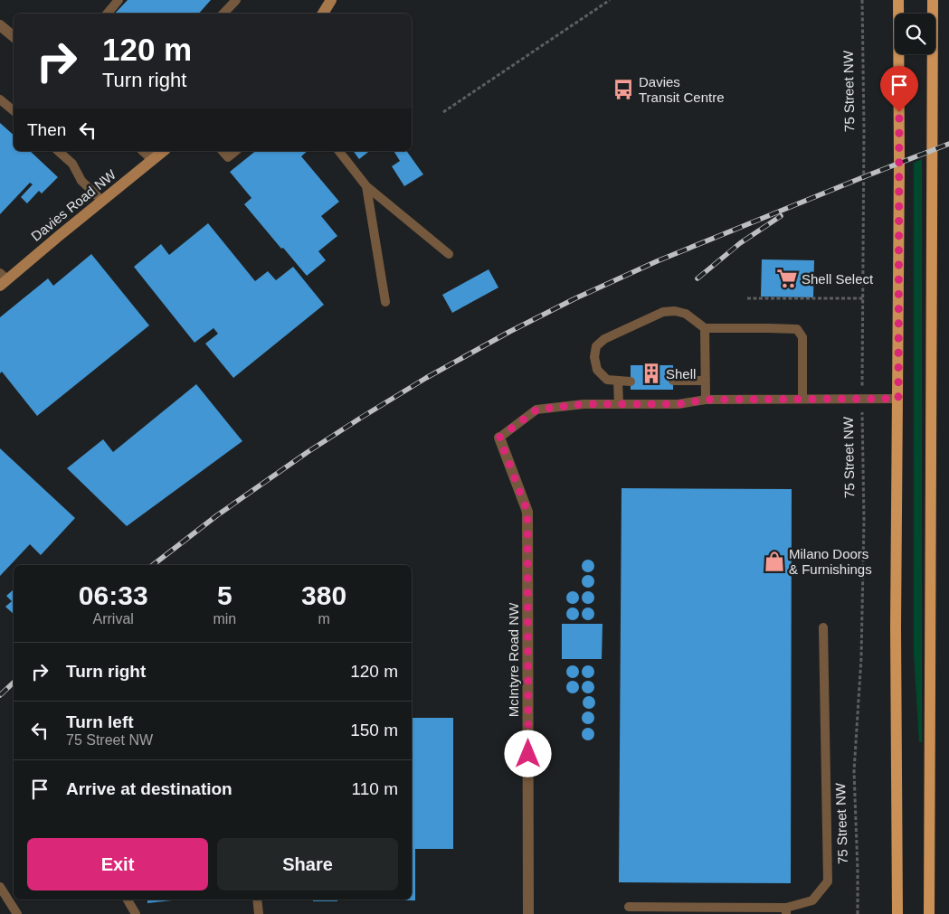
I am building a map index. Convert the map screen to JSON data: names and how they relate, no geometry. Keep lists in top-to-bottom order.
{
  "streets": {
    "street": ["Davies Road NW", "McIntyre Road NW"],
    "path": ["75 Street NW"]
  },
  "places": {
    "bus stop": ["Davies Transit Centre"],
    "supermarket": ["Shell Select"],
    "building": ["Shell"],
    "shop": ["Milano Doors & Furnishings"]
  },
  "page": {
    "turn": ["120 m", "Turn right"],
    "then": "Then",
    "eta": [
      "06:33",
      "Arrival",
      "5",
      "min",
      "380",
      "m"
    ],
    "list": [
      {
        "name": "Turn right",
        "value": "120 m"
      },
      {
        "name": "Turn left",
        "note": "75 Street NW",
        "value": "150 m"
      },
      {
        "name": "Arrive at destination",
        "value": "110 m"
      }
    ],
    "buttons": ["Exit", "Share"]
  }
}
